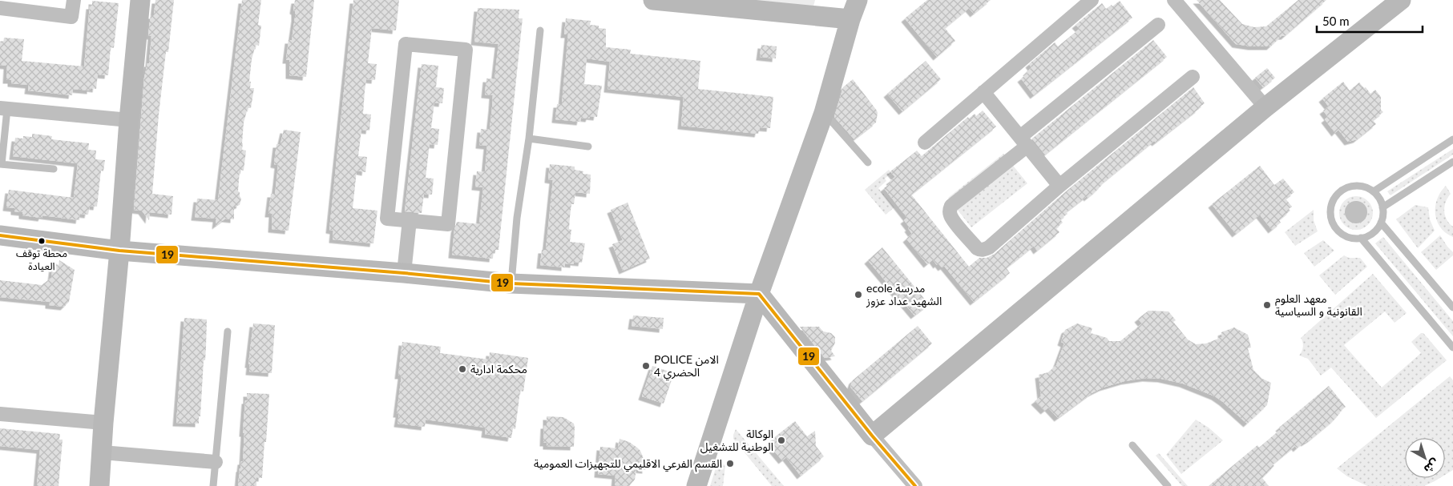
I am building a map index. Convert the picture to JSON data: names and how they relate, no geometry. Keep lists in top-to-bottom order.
{
  "places": [
    "محطة توقف العيادة",
    "ecole مدرسة الشهيد عداد عزوز",
    "معهد العلوم القانونية و السياسية",
    "POLICE الامن الحضري 4",
    "محكمة ادارية",
    "الوكالة الوطنية للتشغيل",
    "القسم الفرعي الاقليمي للتجهيزات العمومية"
  ],
  "lines": ["transit line 19"],
  "scale_bar": "50 m",
  "north": "bottom right"
}
